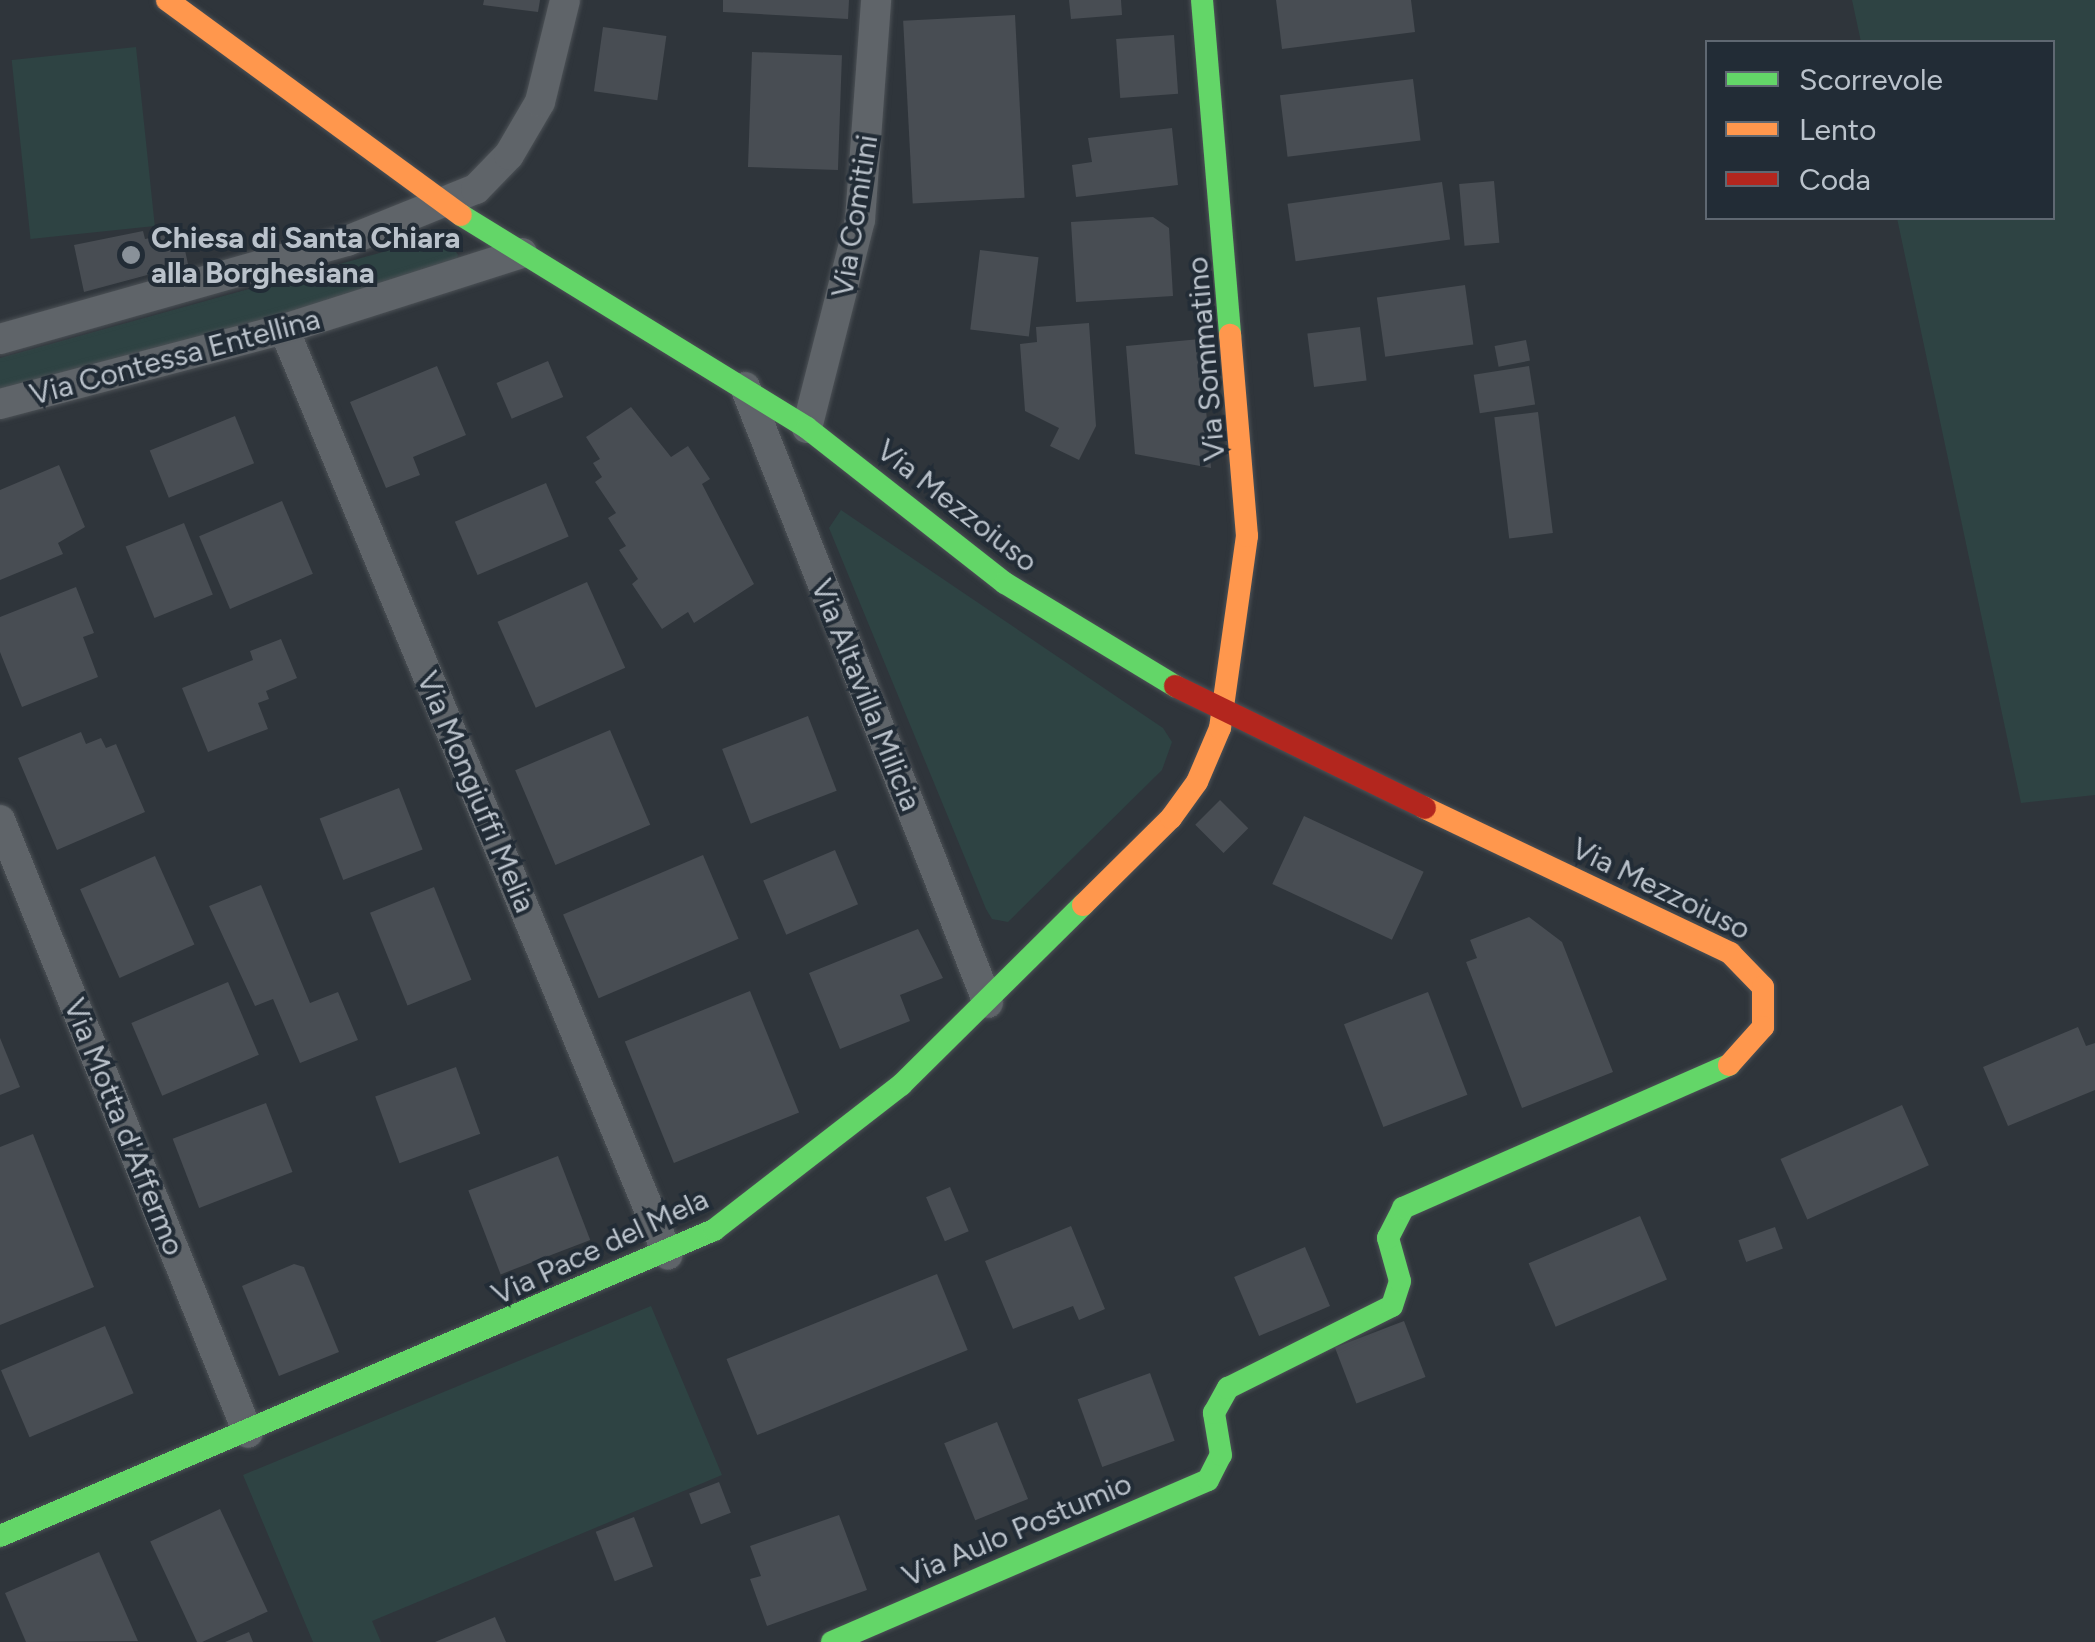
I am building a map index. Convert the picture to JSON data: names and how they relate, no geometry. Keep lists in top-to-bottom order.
{
  "streets": {
    "street": [
      "Via Comitini",
      "Via Contessa Entellina",
      "Via Sommatino",
      "Via Mezzoiuso",
      "Via Altavilla Milicia",
      "Via Mongiuffi Melia",
      "Via Motta d'Affermo",
      "Via Pace del Mela",
      "Via Aulo Postumio"
    ]
  },
  "crossings": [
    ["Via Comitini", "Via Mezzoiuso"],
    ["Via Contessa Entellina", "Via Mezzoiuso"],
    ["Via Contessa Entellina", "Via Mongiuffi Melia"],
    ["Via Sommatino", "Via Mezzoiuso"],
    ["Via Sommatino", "Via Pace del Mela"],
    ["Via Mezzoiuso", "Via Altavilla Milicia"],
    ["Via Mezzoiuso", "Via Pace del Mela"],
    ["Via Mezzoiuso", "Via Aulo Postumio"],
    ["Via Altavilla Milicia", "Via Pace del Mela"],
    ["Via Mongiuffi Melia", "Via Pace del Mela"],
    ["Via Motta d'Affermo", "Via Pace del Mela"]
  ],
  "places": ["Chiesa di Santa Chiara alla Borghesiana"],
  "legend": ["Scorrevole", "Lento", "Coda"]
}
